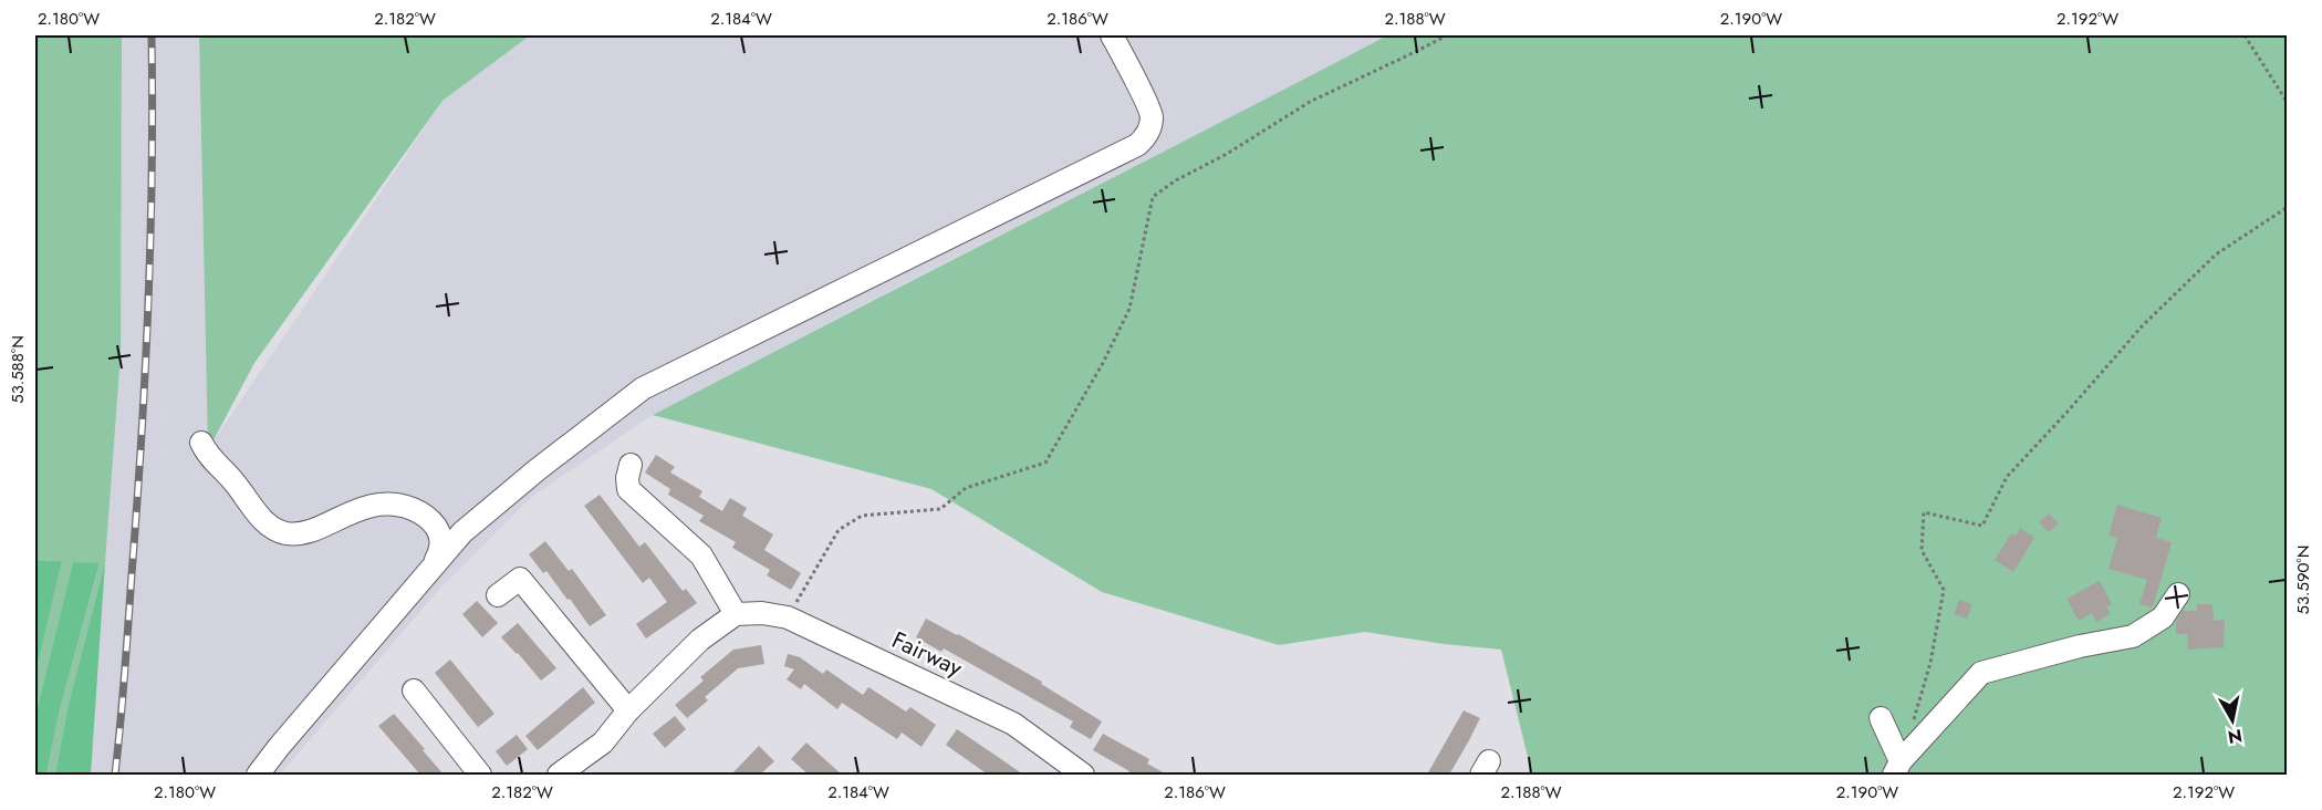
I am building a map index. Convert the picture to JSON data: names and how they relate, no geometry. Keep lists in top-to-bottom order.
{
  "streets": {
    "street": ["Fairway"]
  },
  "north": "bottom",
  "coordinates": [
    "2.180°W",
    "2.182°W",
    "2.184°W",
    "2.186°W",
    "2.188°W",
    "2.190°W",
    "2.192°W",
    "53.588°N",
    "53.590°N"
  ]
}
